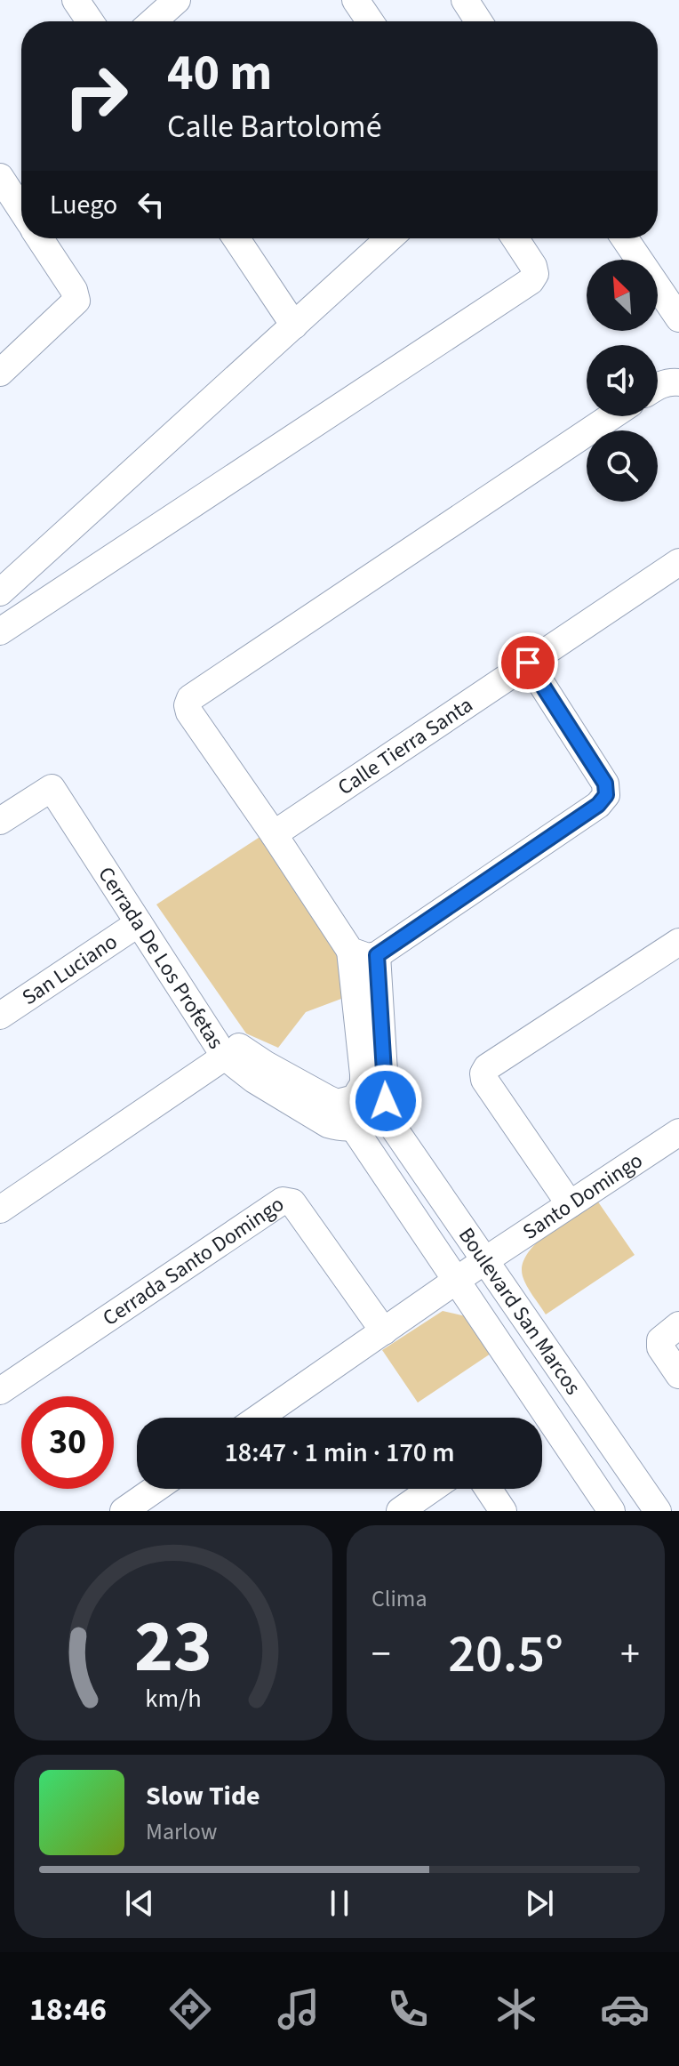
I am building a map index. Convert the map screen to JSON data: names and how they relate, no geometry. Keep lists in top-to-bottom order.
{
  "streets": {
    "street": [
      "Calle Tierra Santa",
      "Cerrada De Los Profetas",
      "San Luciano",
      "Santo Domingo",
      "Cerrada Santo Domingo",
      "Boulevard San Marcos"
    ]
  },
  "crossings": [
    ["Cerrada De Los Profetas", "San Luciano"],
    ["Cerrada De Los Profetas", "Boulevard San Marcos"],
    ["Santo Domingo", "Boulevard San Marcos"]
  ],
  "north": "top left",
  "page": {
    "turn": ["40 m", "Calle Bartolomé"],
    "then": "Luego",
    "limit": "30",
    "trip": "18:47 · 1 min · 170 m",
    "tile": "Clima",
    "heat": ["−", "20.5°", "+"],
    "song": ["Slow Tide", "Marlow"],
    "tabs": "18:46",
    "gauge": ["23", "km/h"]
  }
}
